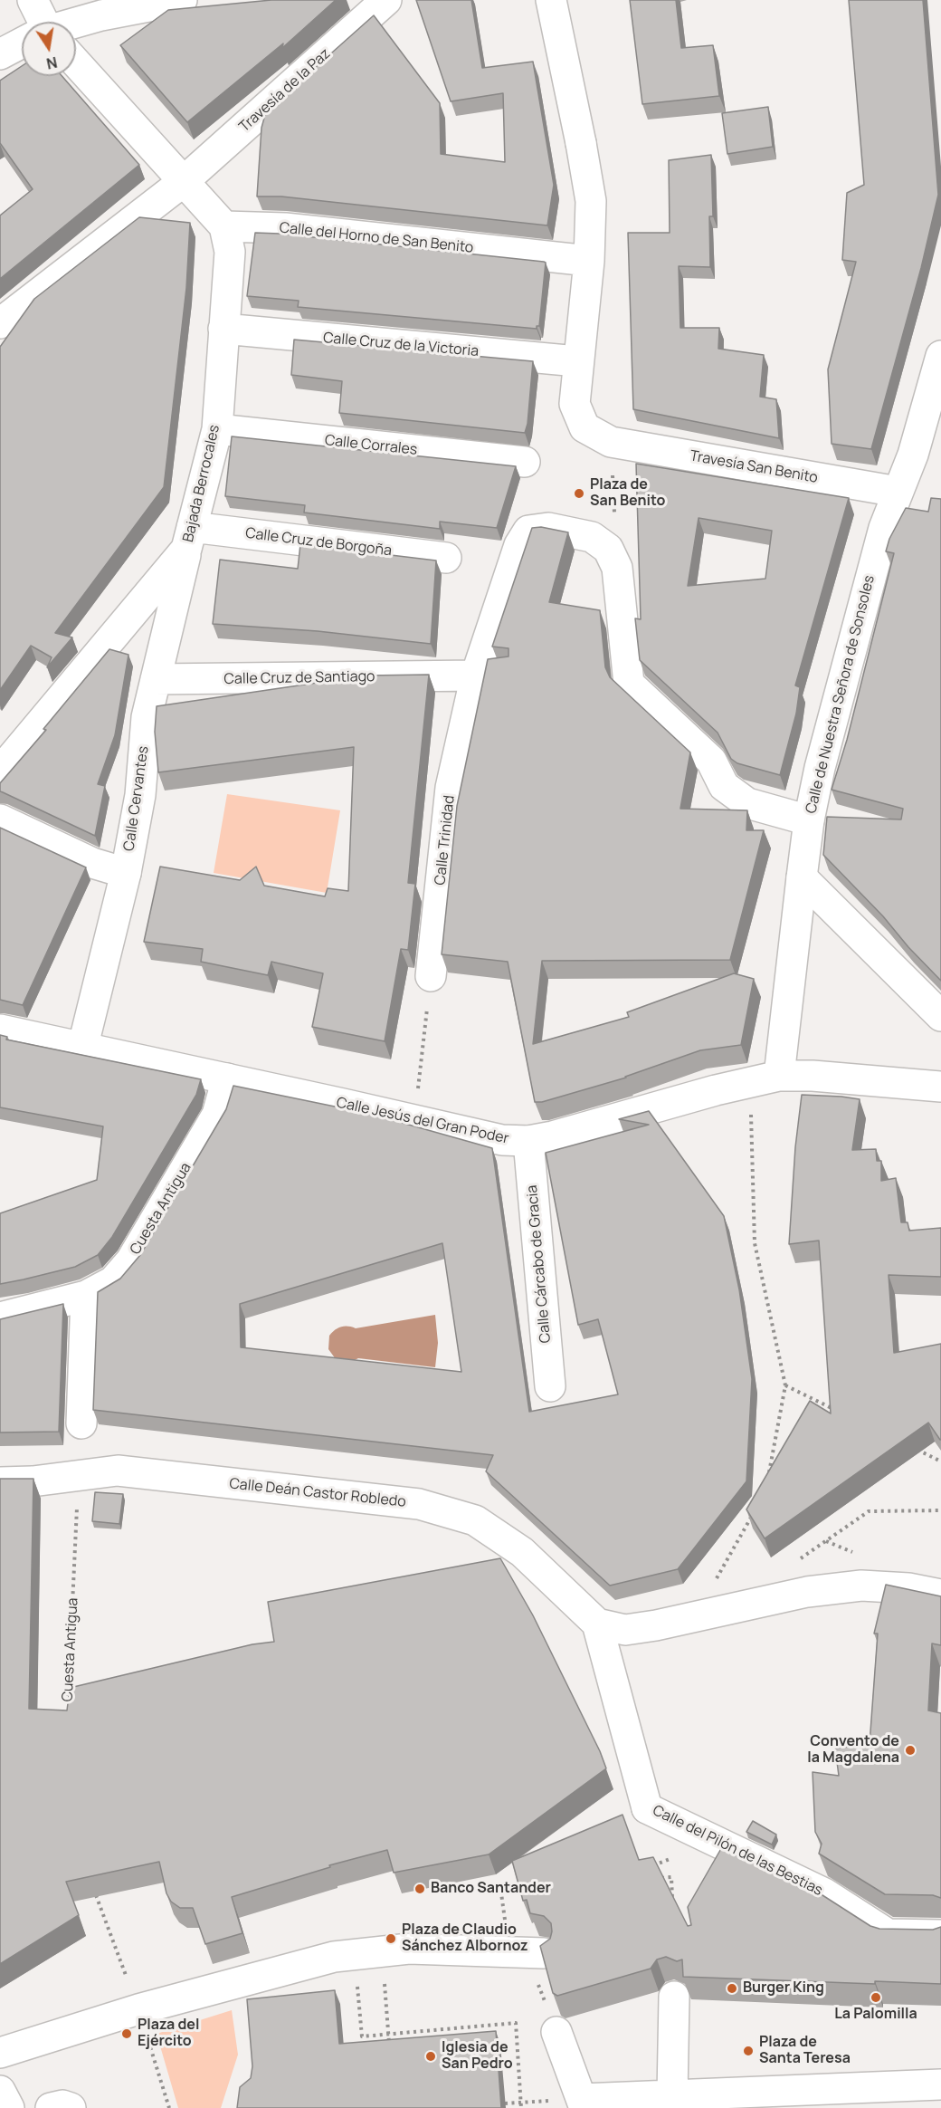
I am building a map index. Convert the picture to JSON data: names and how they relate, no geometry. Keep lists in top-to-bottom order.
{
  "streets": {
    "street": [
      "Travesía de la Paz",
      "Calle del Horno de San Benito",
      "Calle Cruz de la Victoria",
      "Calle Corrales",
      "Travesía San Benito",
      "Bajada Berrocales",
      "Calle Cruz de Borgoña",
      "Calle Cruz de Santiago",
      "Calle de Nuestra Señora de Sonsoles",
      "Calle Cervantes",
      "Calle Trinidad",
      "Calle Jesús del Gran Poder",
      "Cuesta Antigua",
      "Calle Cárcabo de Gracia",
      "Calle Deán Castor Robledo",
      "Calle del Pilón de las Bestias"
    ]
  },
  "crossings": [
    ["Calle del Horno de San Benito", "Bajada Berrocales"],
    ["Calle Cruz de la Victoria", "Bajada Berrocales"],
    ["Calle Corrales", "Bajada Berrocales"],
    ["Travesía San Benito", "Calle de Nuestra Señora de Sonsoles"],
    ["Bajada Berrocales", "Calle Cruz de Borgoña"],
    ["Bajada Berrocales", "Calle Cervantes"],
    ["Calle Cruz de Borgoña", "Calle Cervantes"],
    ["Calle Cruz de Santiago", "Calle Cervantes"],
    ["Calle Cruz de Santiago", "Calle Trinidad"],
    ["Calle de Nuestra Señora de Sonsoles", "Calle Trinidad"],
    ["Calle de Nuestra Señora de Sonsoles", "Calle Jesús del Gran Poder"],
    ["Calle Cervantes", "Calle Jesús del Gran Poder"],
    ["Calle Jesús del Gran Poder", "Cuesta Antigua"],
    ["Calle Jesús del Gran Poder", "Calle Cárcabo de Gracia"],
    ["Cuesta Antigua", "Calle Deán Castor Robledo"],
    ["Calle Deán Castor Robledo", "Calle del Pilón de las Bestias"]
  ],
  "places": [
    "Plaza de San Benito",
    "Convento de la Magdalena",
    "Banco Santander",
    "Plaza de Claudio Sánchez Albornoz",
    "Burger King",
    "La Palomilla",
    "Plaza del Ejército",
    "Plaza de Santa Teresa",
    "Iglesia de San Pedro"
  ],
  "north": "bottom"
}
